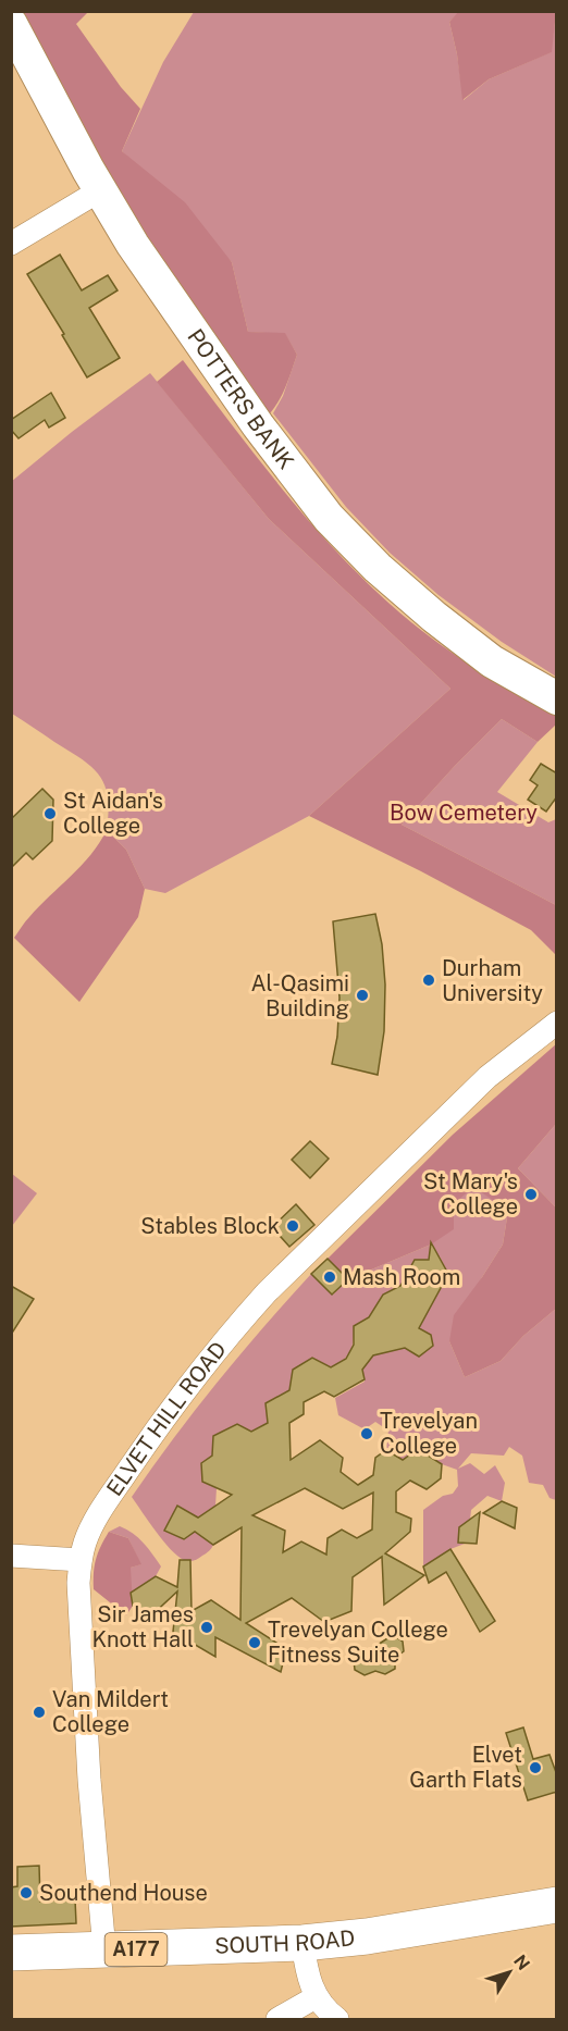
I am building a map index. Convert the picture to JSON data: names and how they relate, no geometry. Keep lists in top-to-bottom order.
{
  "streets": {
    "main road": ["SOUTH ROAD", "A177"],
    "street": ["POTTERS BANK", "ELVET HILL ROAD"]
  },
  "crossings": [
    ["ELVET HILL ROAD", "SOUTH ROAD"]
  ],
  "parks": ["Bow Cemetery"],
  "places": [
    "St Aidan's College",
    "Durham University",
    "Al-Qasimi Building",
    "St Mary's College",
    "Stables Block",
    "Mash Room",
    "Trevelyan College",
    "Sir James Knott Hall",
    "Trevelyan College Fitness Suite",
    "Van Mildert College",
    "Elvet Garth Flats",
    "Southend House"
  ],
  "north": "top right"
}
